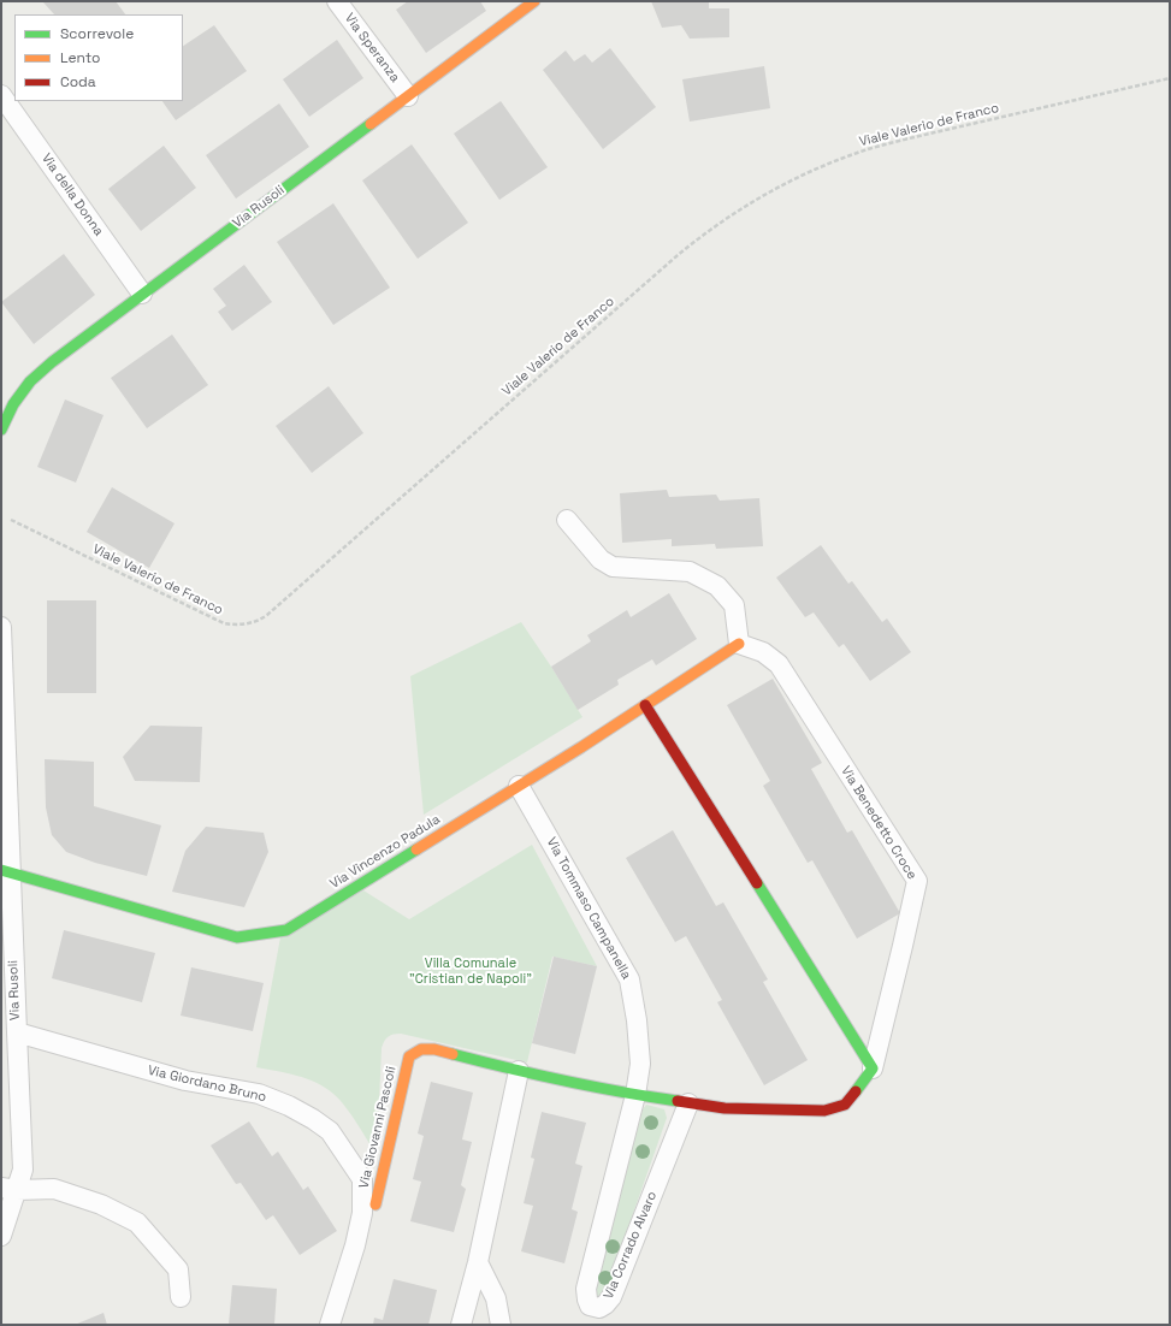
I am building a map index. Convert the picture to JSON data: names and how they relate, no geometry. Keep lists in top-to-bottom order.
{
  "streets": {
    "street": [
      "Via Speranza",
      "Via della Donna",
      "Via Rusoli",
      "Via Benedetto Croce",
      "Via Vincenzo Padula",
      "Via Tommaso Campanella",
      "Via Giordano Bruno",
      "Via Giovanni Pascoli",
      "Via Corrado Alvaro"
    ],
    "path": ["Viale Valerio de Franco"]
  },
  "crossings": [
    ["Via Speranza", "Via Rusoli"],
    ["Via della Donna", "Via Rusoli"],
    ["Via Rusoli", "Via Vincenzo Padula"],
    ["Via Rusoli", "Via Giordano Bruno"],
    ["Via Benedetto Croce", "Via Vincenzo Padula"],
    ["Via Benedetto Croce", "Via Tommaso Campanella"],
    ["Via Benedetto Croce", "Via Giovanni Pascoli"],
    ["Via Benedetto Croce", "Via Corrado Alvaro"],
    ["Via Vincenzo Padula", "Via Tommaso Campanella"],
    ["Via Tommaso Campanella", "Via Corrado Alvaro"]
  ],
  "parks": ["Villa Comunale \"Cristian de Napoli\""],
  "legend": ["Scorrevole", "Lento", "Coda"]
}
